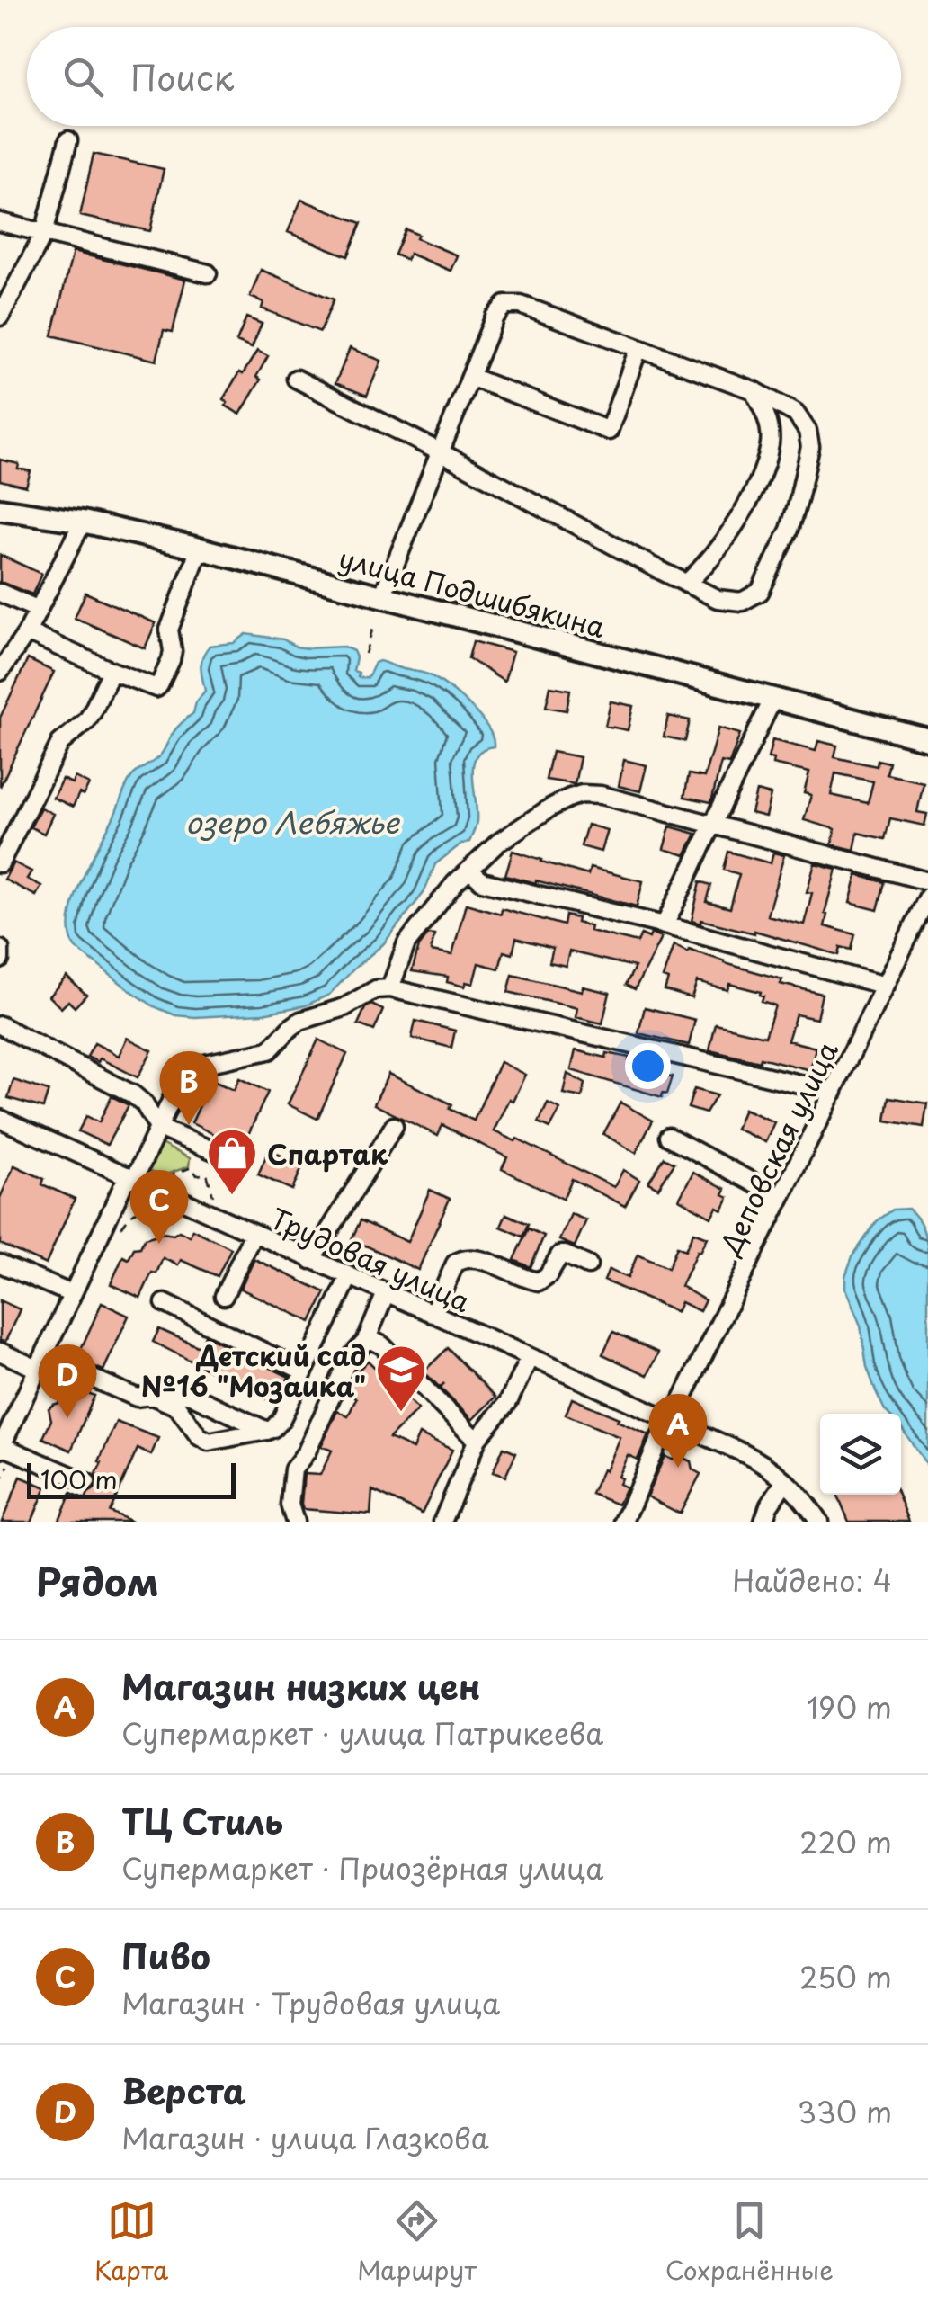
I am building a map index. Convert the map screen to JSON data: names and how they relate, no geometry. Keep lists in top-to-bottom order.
{
  "streets": {
    "main road": ["улица Подшибякина"],
    "street": ["Деповская улица", "Трудовая улица"]
  },
  "crossings": [
    ["Деповская улица", "Трудовая улица"]
  ],
  "water": ["озеро Лебяжье"],
  "places": {
    "shop": ["Спартак"],
    "school or university": ["Детский сад №16 \"Мозаика\""]
  },
  "scale_bar": "100 m",
  "page": {
    "search": "Поиск",
    "pins": [
      "B",
      "C",
      "D",
      "A"
    ],
    "scale": "100 m",
    "heading": ["Рядом", "Найдено: 4"],
    "list": [
      {
        "mark": "A",
        "name": "Магазин низких цен",
        "note": "Супермаркет · улица Патрикеева",
        "value": "190 m"
      },
      {
        "mark": "B",
        "name": "ТЦ Стиль",
        "note": "Супермаркет · Приозёрная улица",
        "value": "220 m"
      },
      {
        "mark": "C",
        "name": "Пиво",
        "note": "Магазин · Трудовая улица",
        "value": "250 m"
      },
      {
        "mark": "D",
        "name": "Верста",
        "note": "Магазин · улица Глазкова",
        "value": "330 m"
      }
    ],
    "nav": ["Карта", "Маршрут", "Сохранённые"]
  }
}
